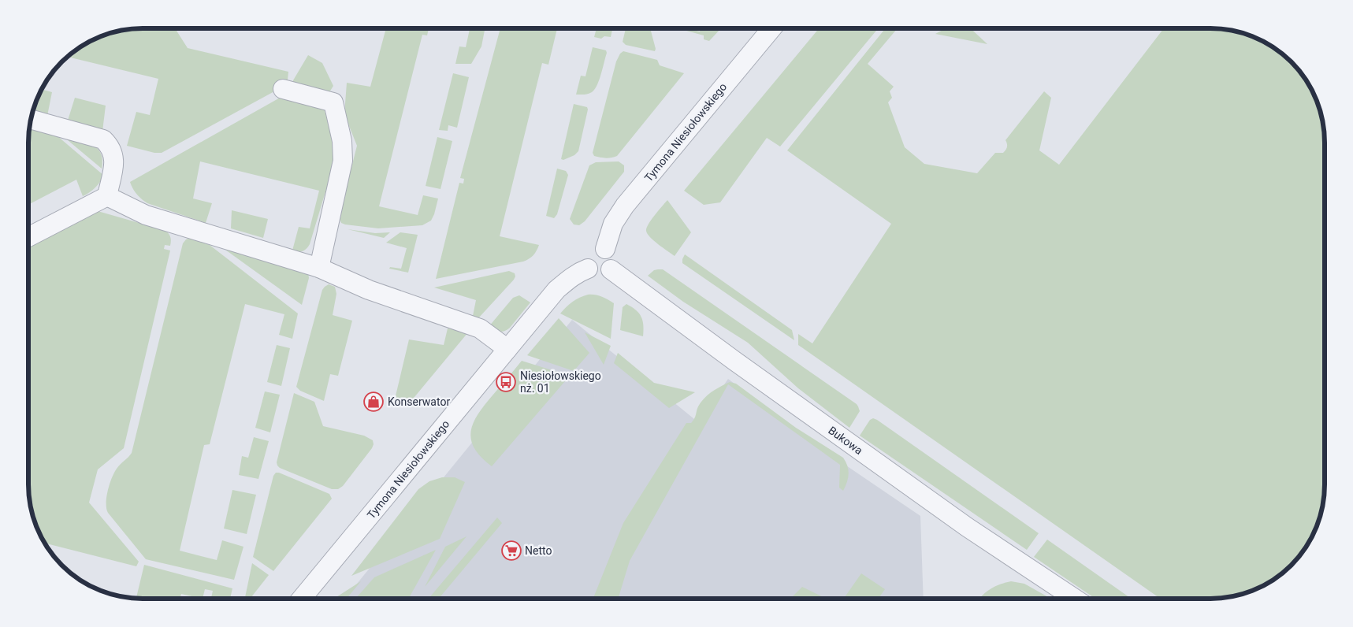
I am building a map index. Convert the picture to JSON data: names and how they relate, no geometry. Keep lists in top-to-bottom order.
{
  "streets": {
    "street": ["Tymona Niesiołowskiego", "Bukowa"]
  },
  "crossings": [
    ["Tymona Niesiołowskiego", "Bukowa"]
  ],
  "places": {
    "bus stop": ["Niesiołowskiego nż. 01"],
    "shop": ["Konserwator"],
    "supermarket": ["Netto"]
  }
}
